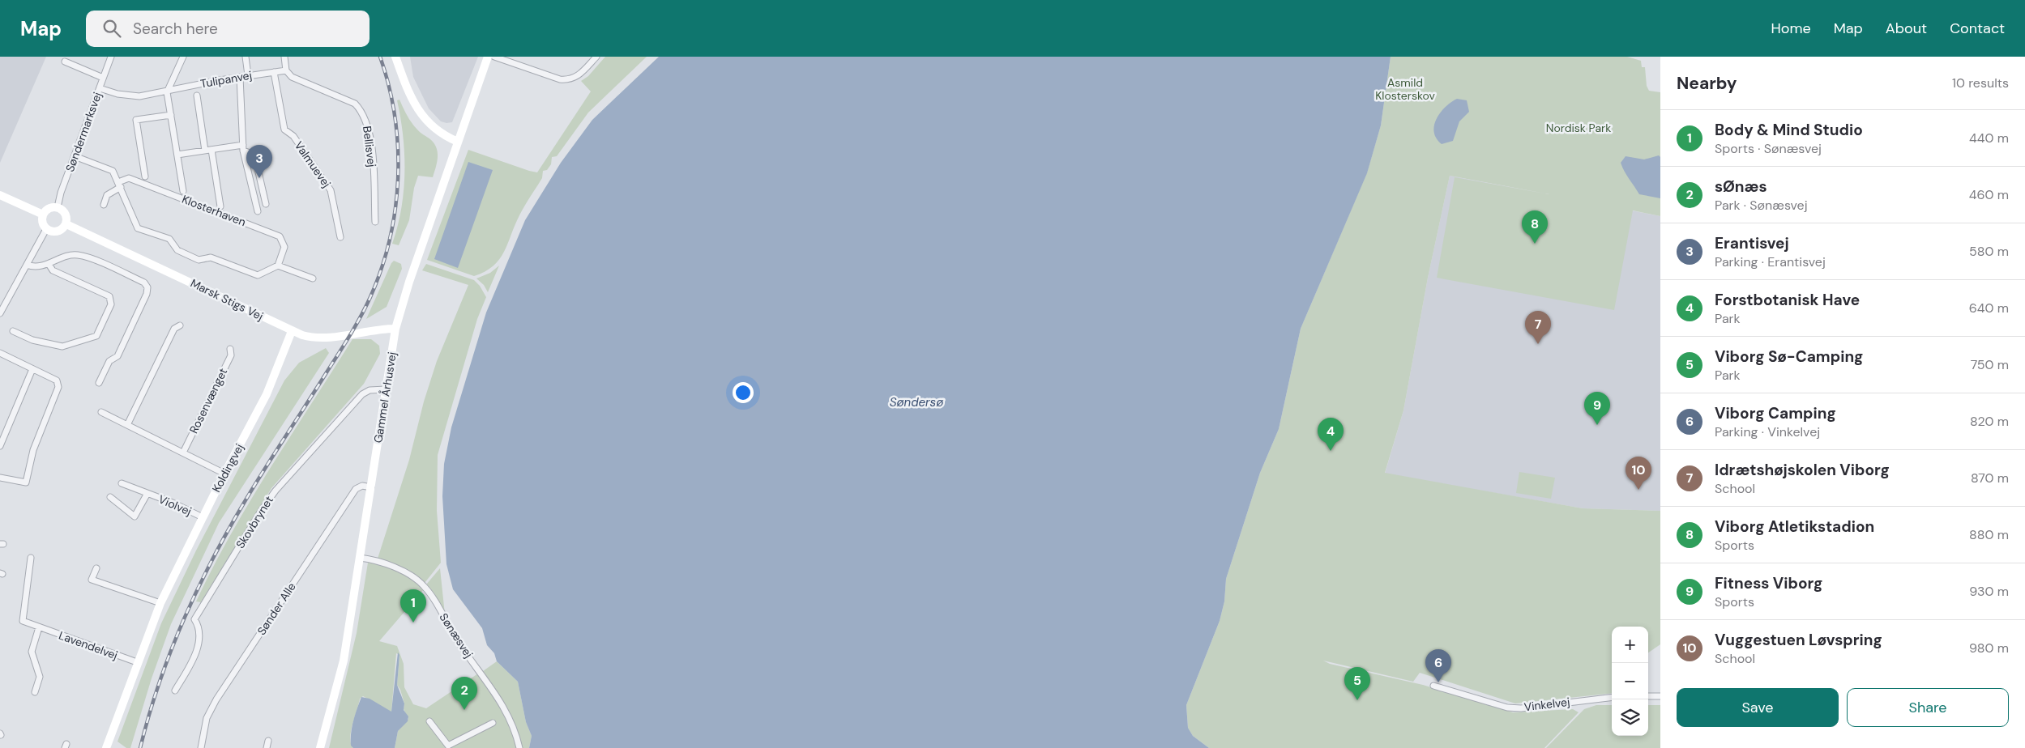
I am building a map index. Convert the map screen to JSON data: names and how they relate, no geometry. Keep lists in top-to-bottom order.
{
  "streets": {
    "street": [
      "Tulipanvej",
      "Søndermarksvej",
      "Bellisvej",
      "Valmuevej",
      "Klosterhaven",
      "Marsk Stigs Vej",
      "Gammel Århusvej",
      "Rosenvænget",
      "Koldingvej",
      "Violvej",
      "Skovbrynet",
      "Sønder Alle",
      "Sønæsvej",
      "Lavendelvej",
      "Vinkelvej"
    ]
  },
  "crossings": [
    ["Tulipanvej", "Søndermarksvej"],
    ["Tulipanvej", "Bellisvej"],
    ["Tulipanvej", "Valmuevej"],
    ["Søndermarksvej", "Marsk Stigs Vej"],
    ["Marsk Stigs Vej", "Gammel Århusvej"],
    ["Marsk Stigs Vej", "Koldingvej"],
    ["Gammel Århusvej", "Skovbrynet"],
    ["Gammel Århusvej", "Sønder Alle"],
    ["Gammel Århusvej", "Sønæsvej"],
    ["Koldingvej", "Violvej"],
    ["Koldingvej", "Lavendelvej"]
  ],
  "water": ["Søndersø"],
  "parks": ["Asmild Klosterskov", "Nordisk Park"],
  "page": {
    "header": "Map",
    "search": "Search here",
    "nav": [
      "Home",
      "Map",
      "About",
      "Contact"
    ],
    "heading": ["Nearby", "10 results"],
    "list": [
      {
        "mark": "1",
        "name": "Body & Mind Studio",
        "note": "Sports · Sønæsvej",
        "value": "440 m"
      },
      {
        "mark": "2",
        "name": "sØnæs",
        "note": "Park · Sønæsvej",
        "value": "460 m"
      },
      {
        "mark": "3",
        "name": "Erantisvej",
        "note": "Parking · Erantisvej",
        "value": "580 m"
      },
      {
        "mark": "4",
        "name": "Forstbotanisk Have",
        "note": "Park",
        "value": "640 m"
      },
      {
        "mark": "5",
        "name": "Viborg Sø-Camping",
        "note": "Park",
        "value": "750 m"
      },
      {
        "mark": "6",
        "name": "Viborg Camping",
        "note": "Parking · Vinkelvej",
        "value": "820 m"
      },
      {
        "mark": "7",
        "name": "Idrætshøjskolen Viborg",
        "note": "School",
        "value": "870 m"
      },
      {
        "mark": "8",
        "name": "Viborg Atletikstadion",
        "note": "Sports",
        "value": "880 m"
      },
      {
        "mark": "9",
        "name": "Fitness Viborg",
        "note": "Sports",
        "value": "930 m"
      },
      {
        "mark": "10",
        "name": "Vuggestuen Løvspring",
        "note": "School",
        "value": "980 m"
      }
    ],
    "pins": [
      "3",
      "8",
      "7",
      "9",
      "4",
      "10",
      "1",
      "6",
      "5",
      "2"
    ],
    "map_buttons": ["+", "−"],
    "buttons": ["Save", "Share"]
  }
}
